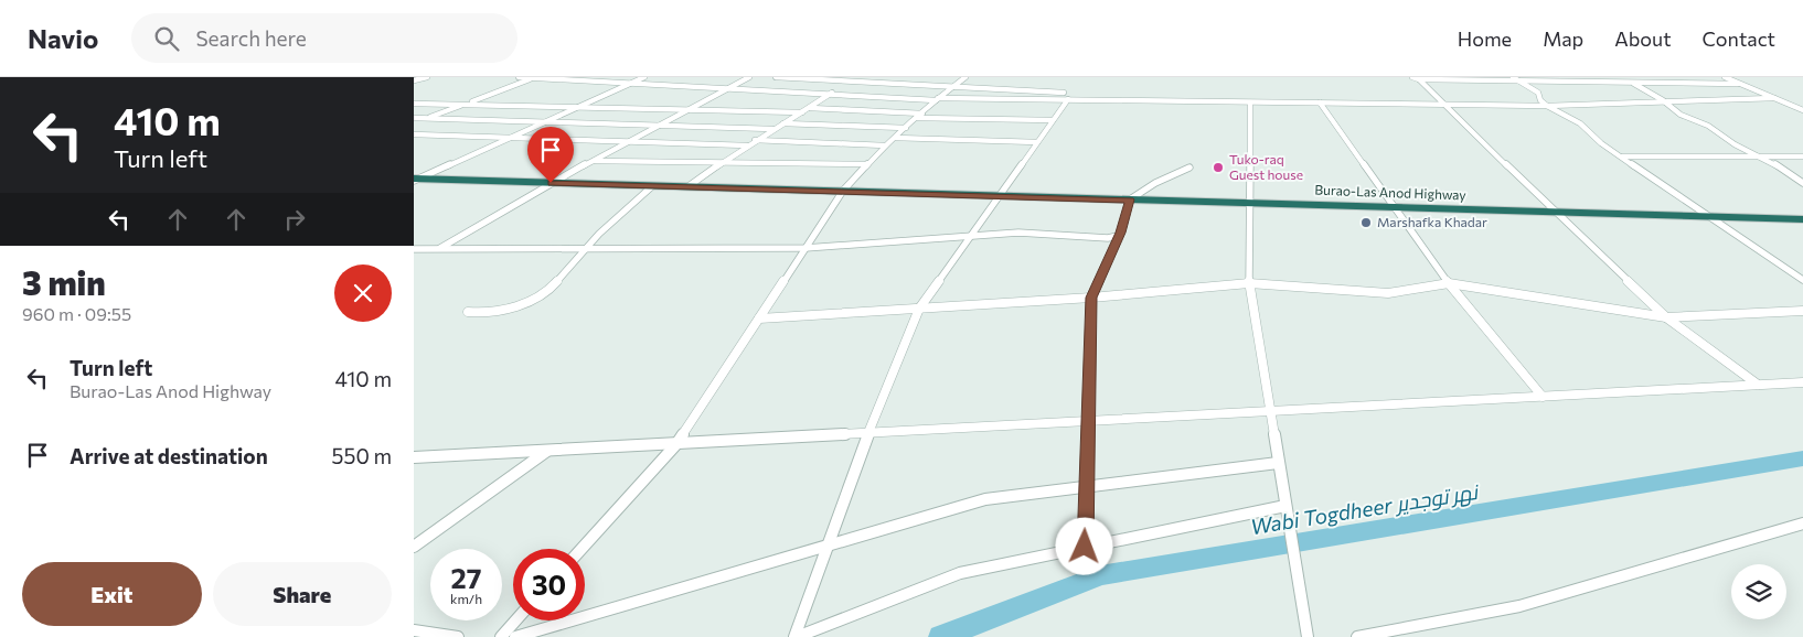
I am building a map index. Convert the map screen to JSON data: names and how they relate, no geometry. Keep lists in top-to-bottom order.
{
  "streets": {
    "highway": ["Burao-Las Anod Highway"]
  },
  "water": ["Wabi Togdheer نهر توجدير"],
  "places": ["Tuko-raq Guest house", "Marshafka Khadar"],
  "page": {
    "header": "Navio",
    "search": "Search here",
    "nav": [
      "Home",
      "Map",
      "About",
      "Contact"
    ],
    "turn": ["410 m", "Turn left"],
    "heading": ["3 min", "960 m · 09:55"],
    "list": [
      {
        "name": "Turn left",
        "note": "Burao-Las Anod Highway",
        "value": "410 m"
      },
      {
        "name": "Arrive at destination",
        "value": "550 m"
      }
    ],
    "speed": "27 km/h",
    "limit": "30",
    "buttons": ["Exit", "Share"]
  }
}
